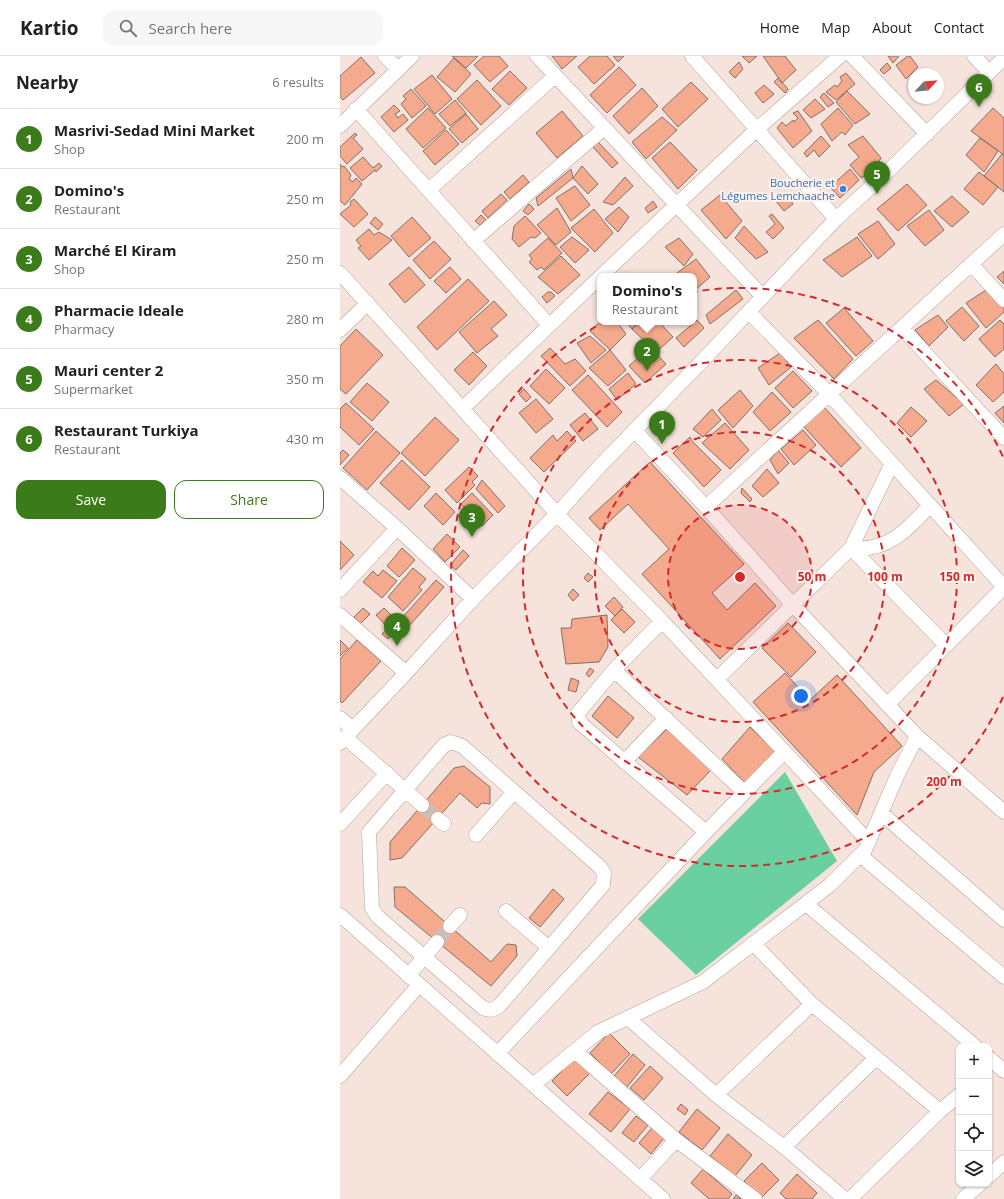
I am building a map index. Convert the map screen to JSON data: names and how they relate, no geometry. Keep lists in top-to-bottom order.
{
  "places": ["Boucherie et Légumes Lemchaache"],
  "north": "top right",
  "page": {
    "header": "Kartio",
    "search": "Search here",
    "nav": [
      "Home",
      "Map",
      "About",
      "Contact"
    ],
    "heading": ["Nearby", "6 results"],
    "pins": [
      "6",
      "5",
      "2",
      "1",
      "3",
      "4"
    ],
    "list": [
      {
        "mark": "1",
        "name": "Masrivi-Sedad Mini Market",
        "note": "Shop",
        "value": "200 m"
      },
      {
        "mark": "2",
        "name": "Domino's",
        "note": "Restaurant",
        "value": "250 m"
      },
      {
        "mark": "3",
        "name": "Marché El Kiram",
        "note": "Shop",
        "value": "250 m"
      },
      {
        "mark": "4",
        "name": "Pharmacie Ideale",
        "note": "Pharmacy",
        "value": "280 m"
      },
      {
        "mark": "5",
        "name": "Mauri center 2",
        "note": "Supermarket",
        "value": "350 m"
      },
      {
        "mark": "6",
        "name": "Restaurant Turkiya",
        "note": "Restaurant",
        "value": "430 m"
      }
    ],
    "popup": ["Domino's", "Restaurant"],
    "buttons": ["Save", "Share"],
    "map_buttons": ["+", "−"]
  },
  "rings": [
    "50 m",
    "100 m",
    "150 m",
    "200 m"
  ]
}
